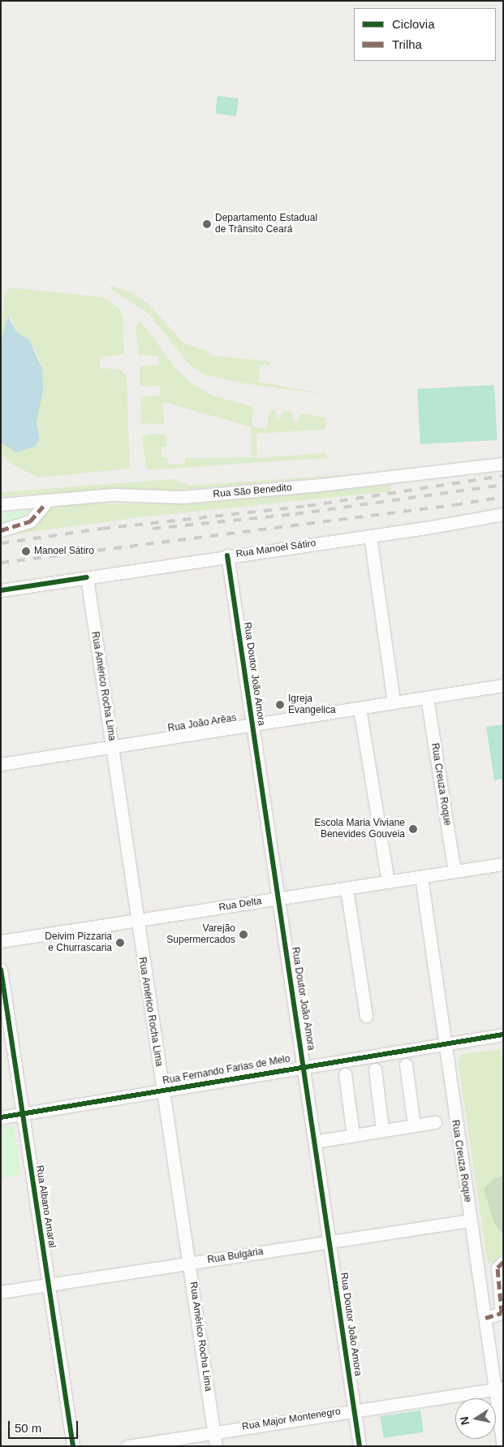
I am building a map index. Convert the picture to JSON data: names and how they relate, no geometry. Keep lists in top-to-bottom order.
{
  "streets": {
    "street": [
      "Rua São Benedito",
      "Rua Manoel Sátiro",
      "Rua Doutor João Amora",
      "Rua Américo Rocha Lima",
      "Rua João Arêas",
      "Rua Creuza Roque",
      "Rua Delta",
      "Rua Fernando Farias de Melo",
      "Rua Albano Amaral",
      "Rua Bulgária",
      "Rua Major Montenegro"
    ]
  },
  "crossings": [
    ["Rua Manoel Sátiro", "Rua Doutor João Amora"],
    ["Rua Manoel Sátiro", "Rua Américo Rocha Lima"],
    ["Rua Doutor João Amora", "Rua João Arêas"],
    ["Rua Doutor João Amora", "Rua Delta"],
    ["Rua Doutor João Amora", "Rua Fernando Farias de Melo"],
    ["Rua Doutor João Amora", "Rua Bulgária"],
    ["Rua Doutor João Amora", "Rua Major Montenegro"],
    ["Rua Américo Rocha Lima", "Rua João Arêas"],
    ["Rua Américo Rocha Lima", "Rua Delta"],
    ["Rua Américo Rocha Lima", "Rua Fernando Farias de Melo"],
    ["Rua Américo Rocha Lima", "Rua Bulgária"],
    ["Rua Américo Rocha Lima", "Rua Major Montenegro"],
    ["Rua João Arêas", "Rua Creuza Roque"],
    ["Rua Creuza Roque", "Rua Delta"],
    ["Rua Creuza Roque", "Rua Fernando Farias de Melo"],
    ["Rua Creuza Roque", "Rua Bulgária"],
    ["Rua Creuza Roque", "Rua Major Montenegro"],
    ["Rua Fernando Farias de Melo", "Rua Albano Amaral"],
    ["Rua Albano Amaral", "Rua Bulgária"]
  ],
  "places": [
    "Departamento Estadual de Trânsito Ceará",
    "Manoel Sátiro",
    "Igreja Evangelica",
    "Escola Maria Viviane Benevides Gouveia",
    "Varejão Supermercados",
    "Deivim Pizzaria e Churrascaria"
  ],
  "legend": ["Ciclovia", "Trilha"],
  "scale_bar": "50 m",
  "north": "left"
}
